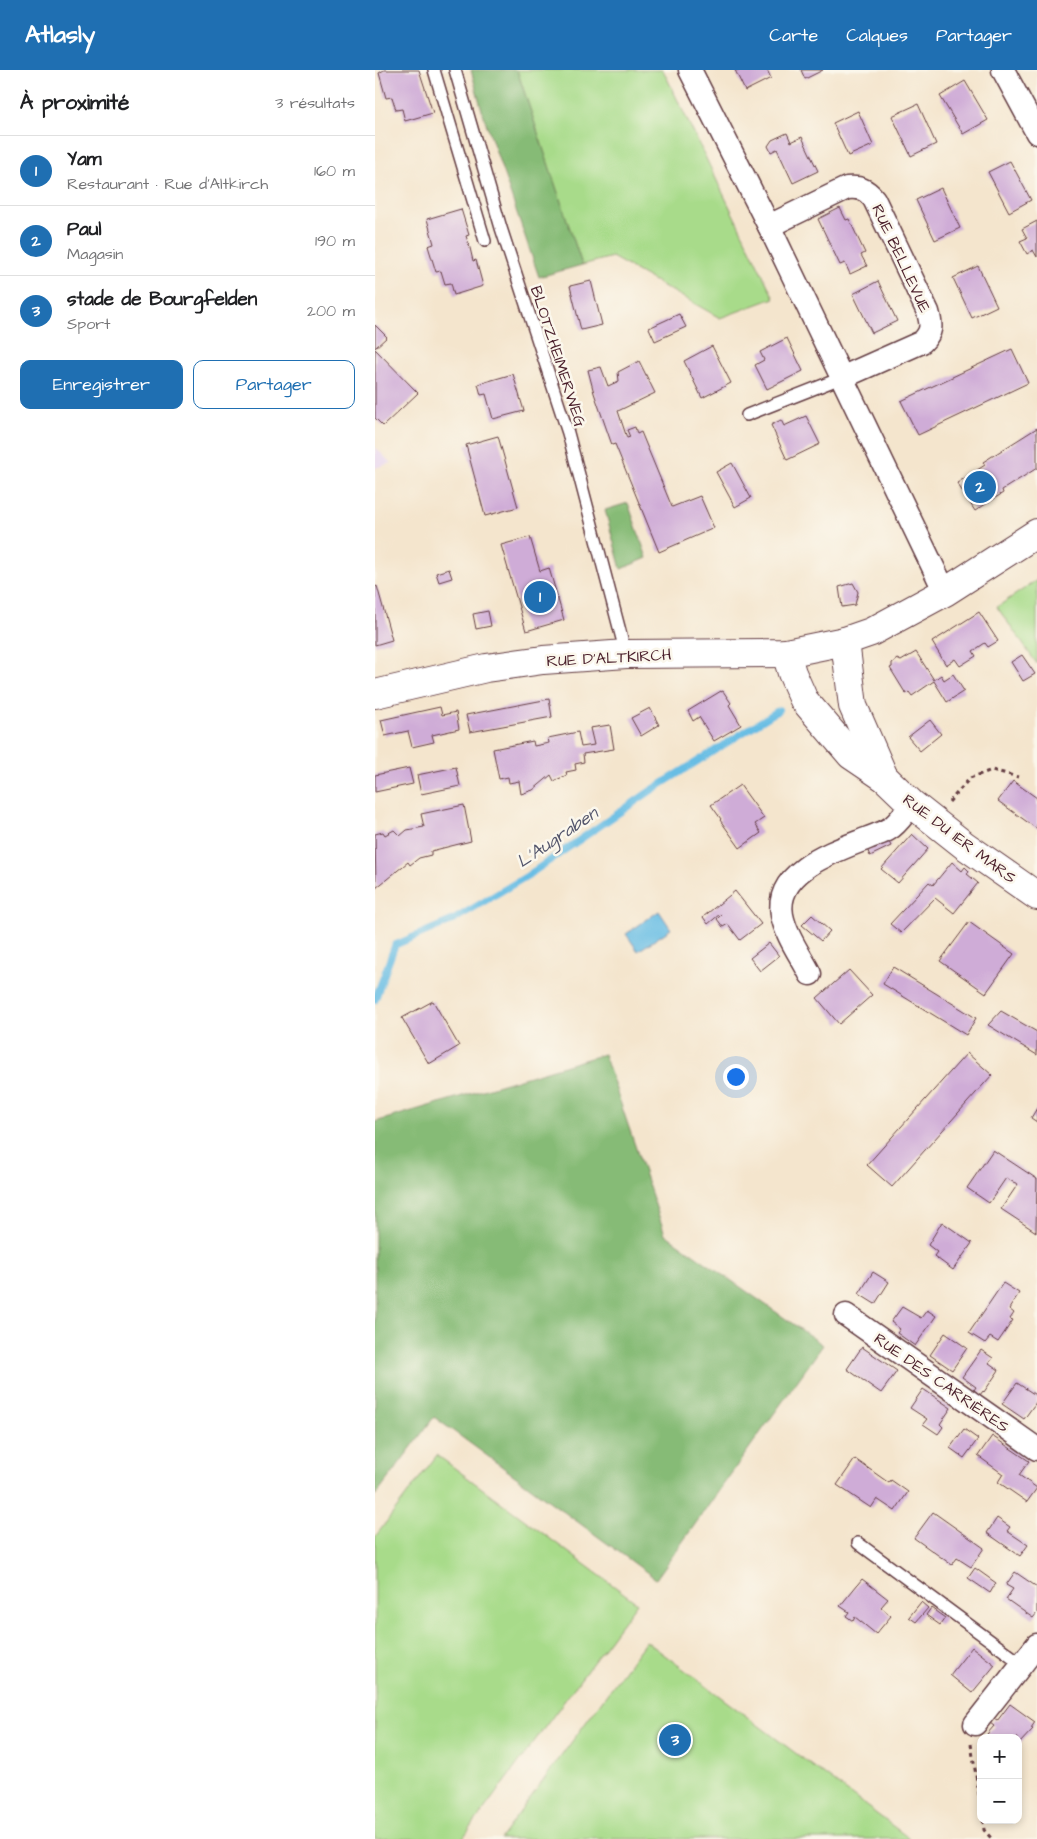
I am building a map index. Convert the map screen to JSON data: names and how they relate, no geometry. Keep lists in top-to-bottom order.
{
  "streets": {
    "main road": ["RUE D'ALTKIRCH", "RUE DU 1ER MARS"],
    "street": ["RUE BELLEVUE", "RUE DES CARRIÈRES"],
    "lane": ["BLOTZHEIMERWEG"]
  },
  "crossings": [
    ["BLOTZHEIMERWEG", "RUE D'ALTKIRCH"],
    ["RUE D'ALTKIRCH", "RUE DU 1ER MARS"]
  ],
  "water": ["L'Augraben"],
  "page": {
    "header": "Atlasly",
    "nav": ["Carte", "Calques", "Partager"],
    "heading": ["À proximité", "3 résultats"],
    "list": [
      {
        "mark": "1",
        "name": "Yam",
        "note": "Restaurant · Rue d'Altkirch",
        "value": "160 m"
      },
      {
        "mark": "2",
        "name": "Paul",
        "note": "Magasin",
        "value": "190 m"
      },
      {
        "mark": "3",
        "name": "stade de Bourgfelden",
        "note": "Sport",
        "value": "200 m"
      }
    ],
    "buttons": ["Enregistrer", "Partager"],
    "pins": ["2", "1", "3"],
    "map_buttons": ["+", "−"]
  }
}
